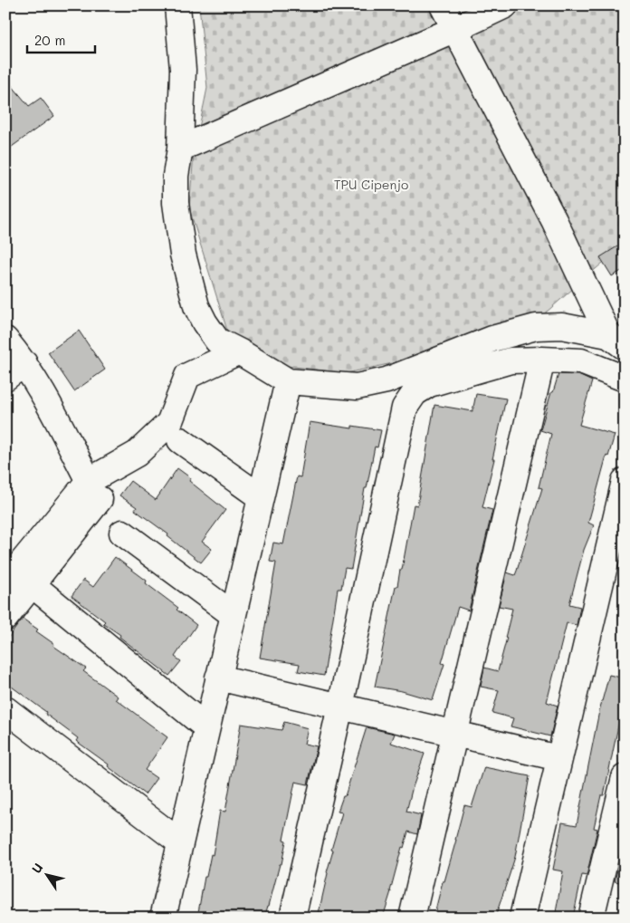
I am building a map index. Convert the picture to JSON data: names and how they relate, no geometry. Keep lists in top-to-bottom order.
{
  "parks": ["TPU Cipenjo"],
  "scale_bar": "20 m",
  "north": "top left"
}
